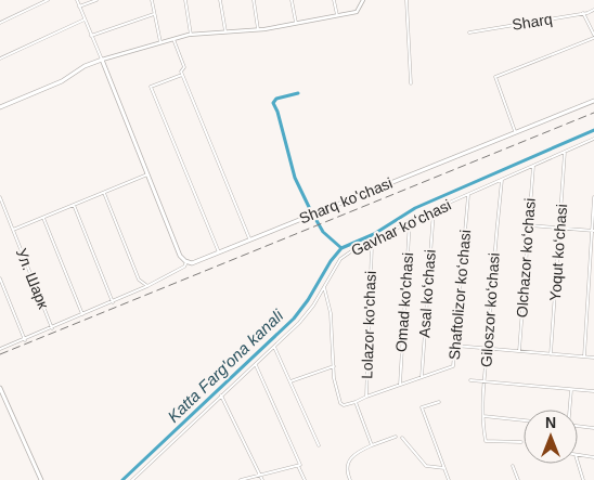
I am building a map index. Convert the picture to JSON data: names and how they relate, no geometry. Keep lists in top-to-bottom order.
{
  "streets": {
    "main road": ["Sharq ko'chasi"],
    "street": [
      "Sharq",
      "Gavhar koʻchasi",
      "Yoqut koʻchasi",
      "Olchazor koʻchasi",
      "Ул. Шарк",
      "Asal koʻchasi",
      "Shaftolizor koʻchasi",
      "Omad ko'chasi",
      "Giloszor koʻchasi",
      "Lolazor ko'chasi"
    ]
  },
  "crossings": [
    ["Gavhar koʻchasi", "Yoqut koʻchasi"],
    ["Gavhar koʻchasi", "Olchazor koʻchasi"],
    ["Gavhar koʻchasi", "Asal koʻchasi"],
    ["Gavhar koʻchasi", "Shaftolizor koʻchasi"],
    ["Gavhar koʻchasi", "Omad ko'chasi"],
    ["Gavhar koʻchasi", "Giloszor koʻchasi"],
    ["Gavhar koʻchasi", "Lolazor ko'chasi"],
    ["Asal koʻchasi", "Shaftolizor koʻchasi"],
    ["Shaftolizor koʻchasi", "Omad ko'chasi"],
    ["Shaftolizor koʻchasi", "Lolazor ko'chasi"]
  ],
  "water": ["Katta Farg'ona kanali"],
  "north": "top"
}
